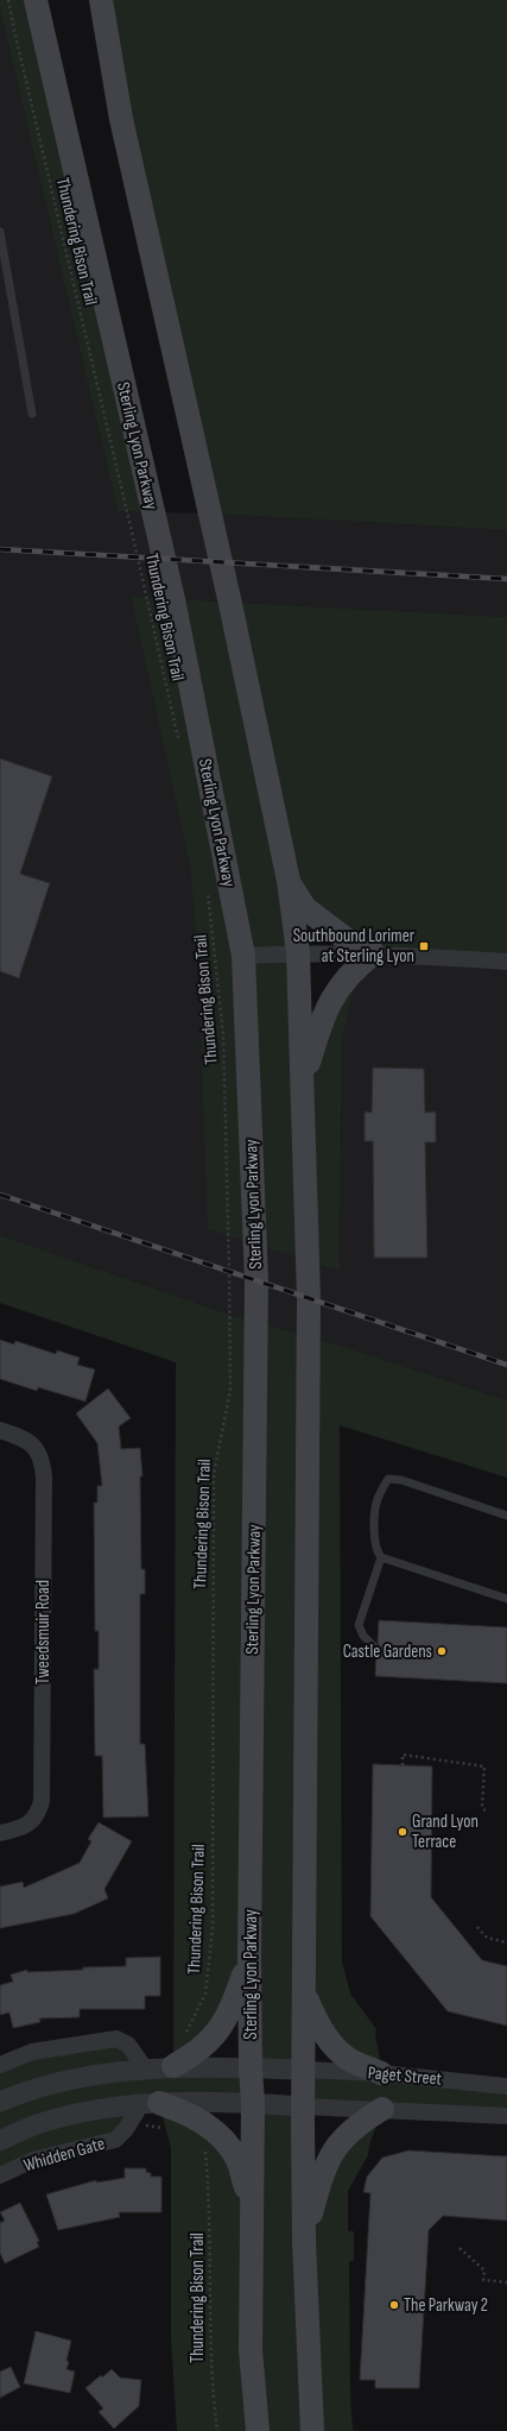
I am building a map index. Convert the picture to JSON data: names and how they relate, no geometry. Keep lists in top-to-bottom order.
{
  "streets": {
    "main road": ["Sterling Lyon Parkway"],
    "street": ["Tweedsmuir Road", "Paget Street", "Whidden Gate"],
    "path": ["Thundering Bison Trail"]
  },
  "crossings": [
    ["Sterling Lyon Parkway", "Whidden Gate"],
    ["Paget Street", "Whidden Gate"]
  ],
  "places": {
    "transit": ["Southbound Lorimer at Sterling Lyon"],
    "other": ["Castle Gardens", "Grand Lyon Terrace", "The Parkway 2"]
  }
}
